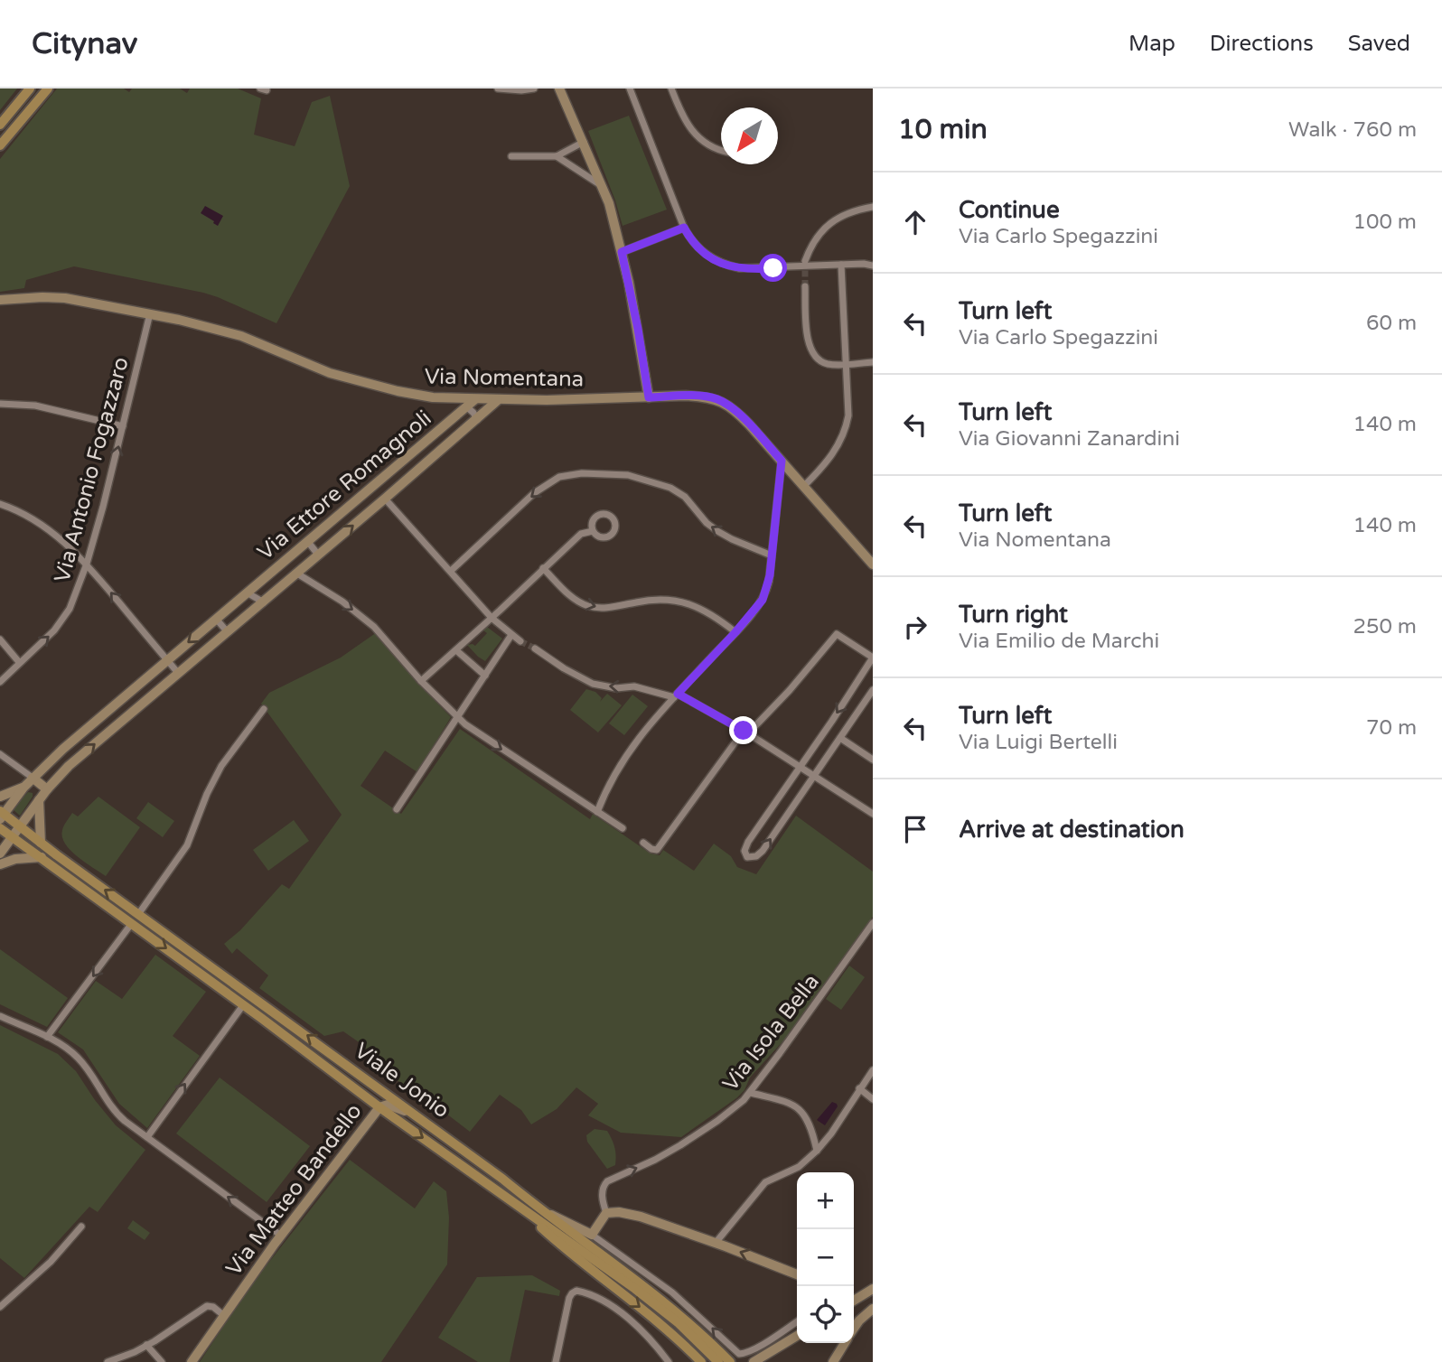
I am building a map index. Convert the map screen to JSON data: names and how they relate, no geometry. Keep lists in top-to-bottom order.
{
  "streets": {
    "main road": ["Viale Jonio"],
    "street": [
      "Via Nomentana",
      "Via Antonio Fogazzaro",
      "Via Ettore Romagnoli",
      "Via Isola Bella",
      "Via Matteo Bandello"
    ]
  },
  "crossings": [
    ["Via Nomentana", "Via Antonio Fogazzaro"],
    ["Via Nomentana", "Via Ettore Romagnoli"],
    ["Via Ettore Romagnoli", "Viale Jonio"],
    ["Viale Jonio", "Via Matteo Bandello"]
  ],
  "one_way": ["Via Antonio Fogazzaro", "Via Isola Bella"],
  "north": "bottom left",
  "page": {
    "header": "Citynav",
    "nav": ["Map", "Directions", "Saved"],
    "heading": ["10 min", "Walk · 760 m"],
    "list": [
      ["Continue", "Via Carlo Spegazzini", "100 m"],
      ["Turn left", "Via Carlo Spegazzini", "60 m"],
      ["Turn left", "Via Giovanni Zanardini", "140 m"],
      ["Turn left", "Via Nomentana", "140 m"],
      ["Turn right", "Via Emilio de Marchi", "250 m"],
      ["Turn left", "Via Luigi Bertelli", "70 m"],
      "Arrive at destination"
    ],
    "map_buttons": ["+", "−"]
  }
}
